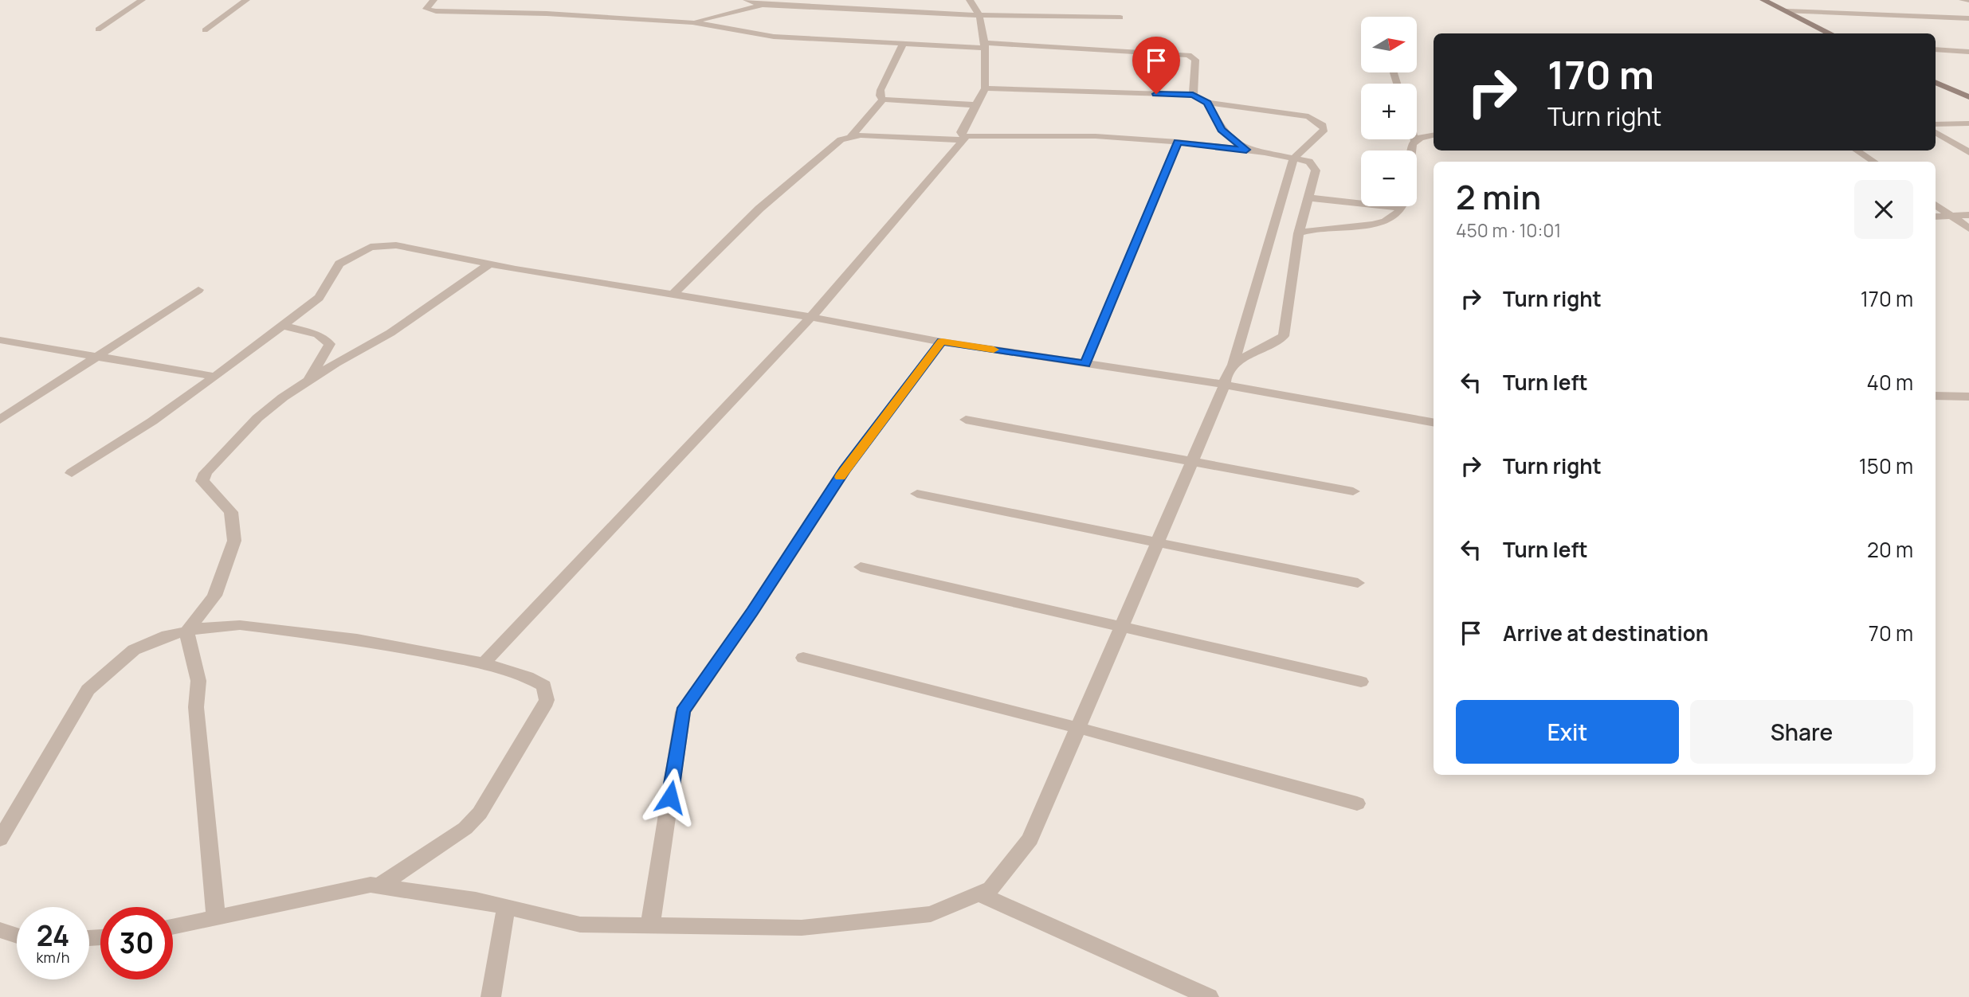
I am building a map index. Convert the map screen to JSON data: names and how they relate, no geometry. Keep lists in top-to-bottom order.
{
  "north": "right",
  "page": {
    "map_buttons": ["+", "−"],
    "turn": ["170 m", "Turn right"],
    "heading": ["2 min", "450 m · 10:01"],
    "list": [
      {
        "name": "Turn right",
        "value": "170 m"
      },
      {
        "name": "Turn left",
        "value": "40 m"
      },
      {
        "name": "Turn right",
        "value": "150 m"
      },
      {
        "name": "Turn left",
        "value": "20 m"
      },
      {
        "name": "Arrive at destination",
        "value": "70 m"
      }
    ],
    "buttons": ["Exit", "Share"],
    "speed": "24 km/h",
    "limit": "30"
  }
}
